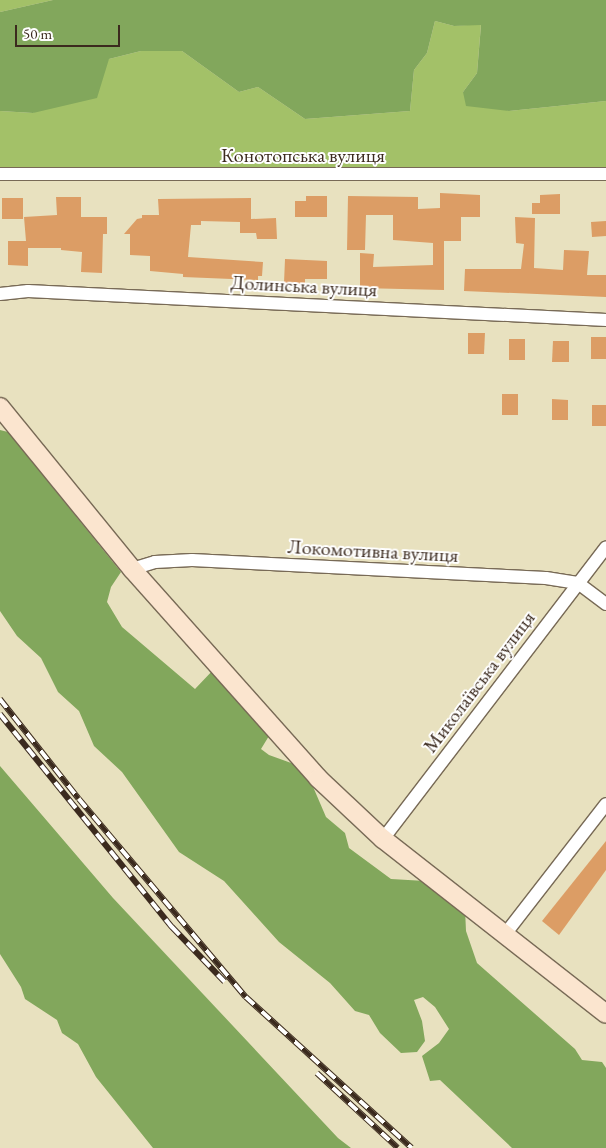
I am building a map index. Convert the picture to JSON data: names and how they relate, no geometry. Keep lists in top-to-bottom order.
{
  "streets": {
    "street": [
      "Конотопська вулиця",
      "Долинська вулиця",
      "Локомотивна вулиця",
      "Миколаївська вулиця"
    ]
  },
  "crossings": [
    ["Локомотивна вулиця", "Миколаївська вулиця"]
  ],
  "scale_bar": "50 m"
}
